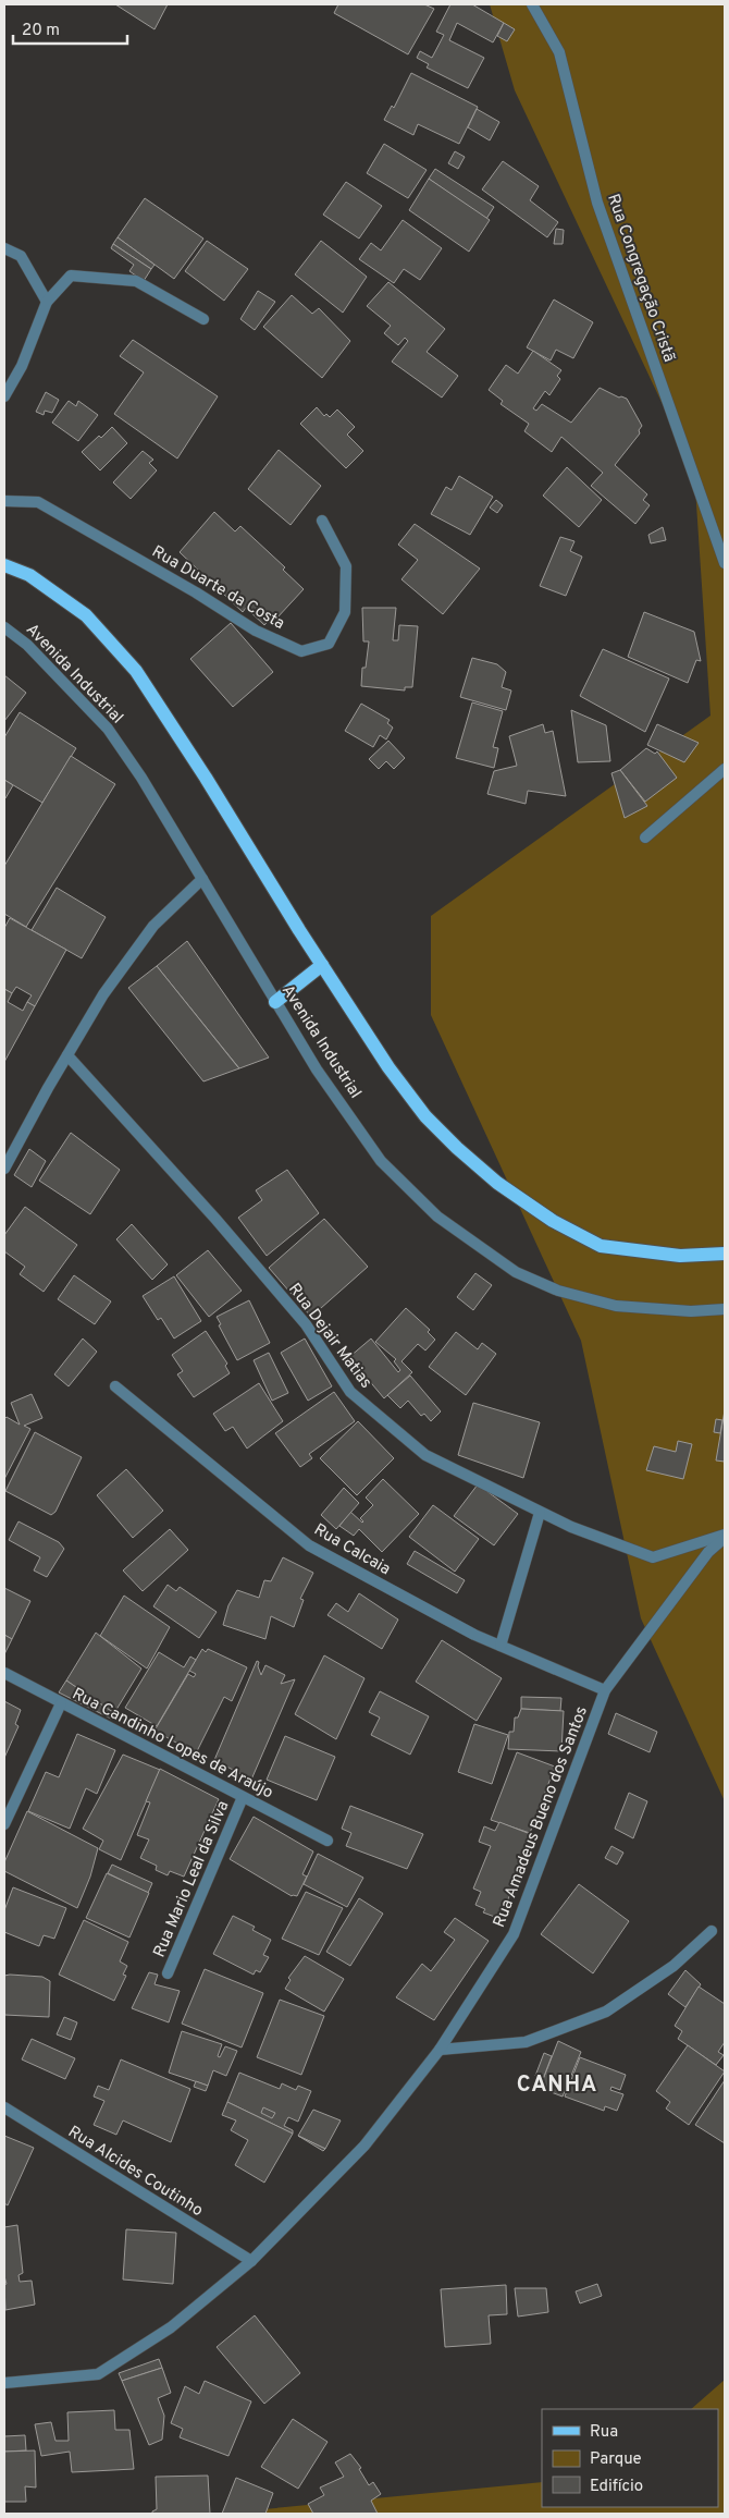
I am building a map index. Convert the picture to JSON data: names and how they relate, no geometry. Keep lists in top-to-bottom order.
{
  "streets": {
    "street": [
      "Rua Congregação Cristã",
      "Rua Duarte da Costa",
      "Avenida Industrial",
      "Rua Dejair Matias",
      "Rua Calcaia",
      "Rua Candinho Lopes de Araújo",
      "Rua Amadeus Bueno dos Santos",
      "Rua Mario Leal da Silva",
      "Rua Alcides Coutinho"
    ]
  },
  "crossings": [
    ["Rua Dejair Matias", "Rua Amadeus Bueno dos Santos"],
    ["Rua Calcaia", "Rua Amadeus Bueno dos Santos"],
    ["Rua Candinho Lopes de Araújo", "Rua Mario Leal da Silva"],
    ["Rua Amadeus Bueno dos Santos", "Rua Alcides Coutinho"]
  ],
  "districts": ["CANHA"],
  "legend": ["Rua", "Parque", "Edifício"],
  "scale_bar": "20 m"
}
